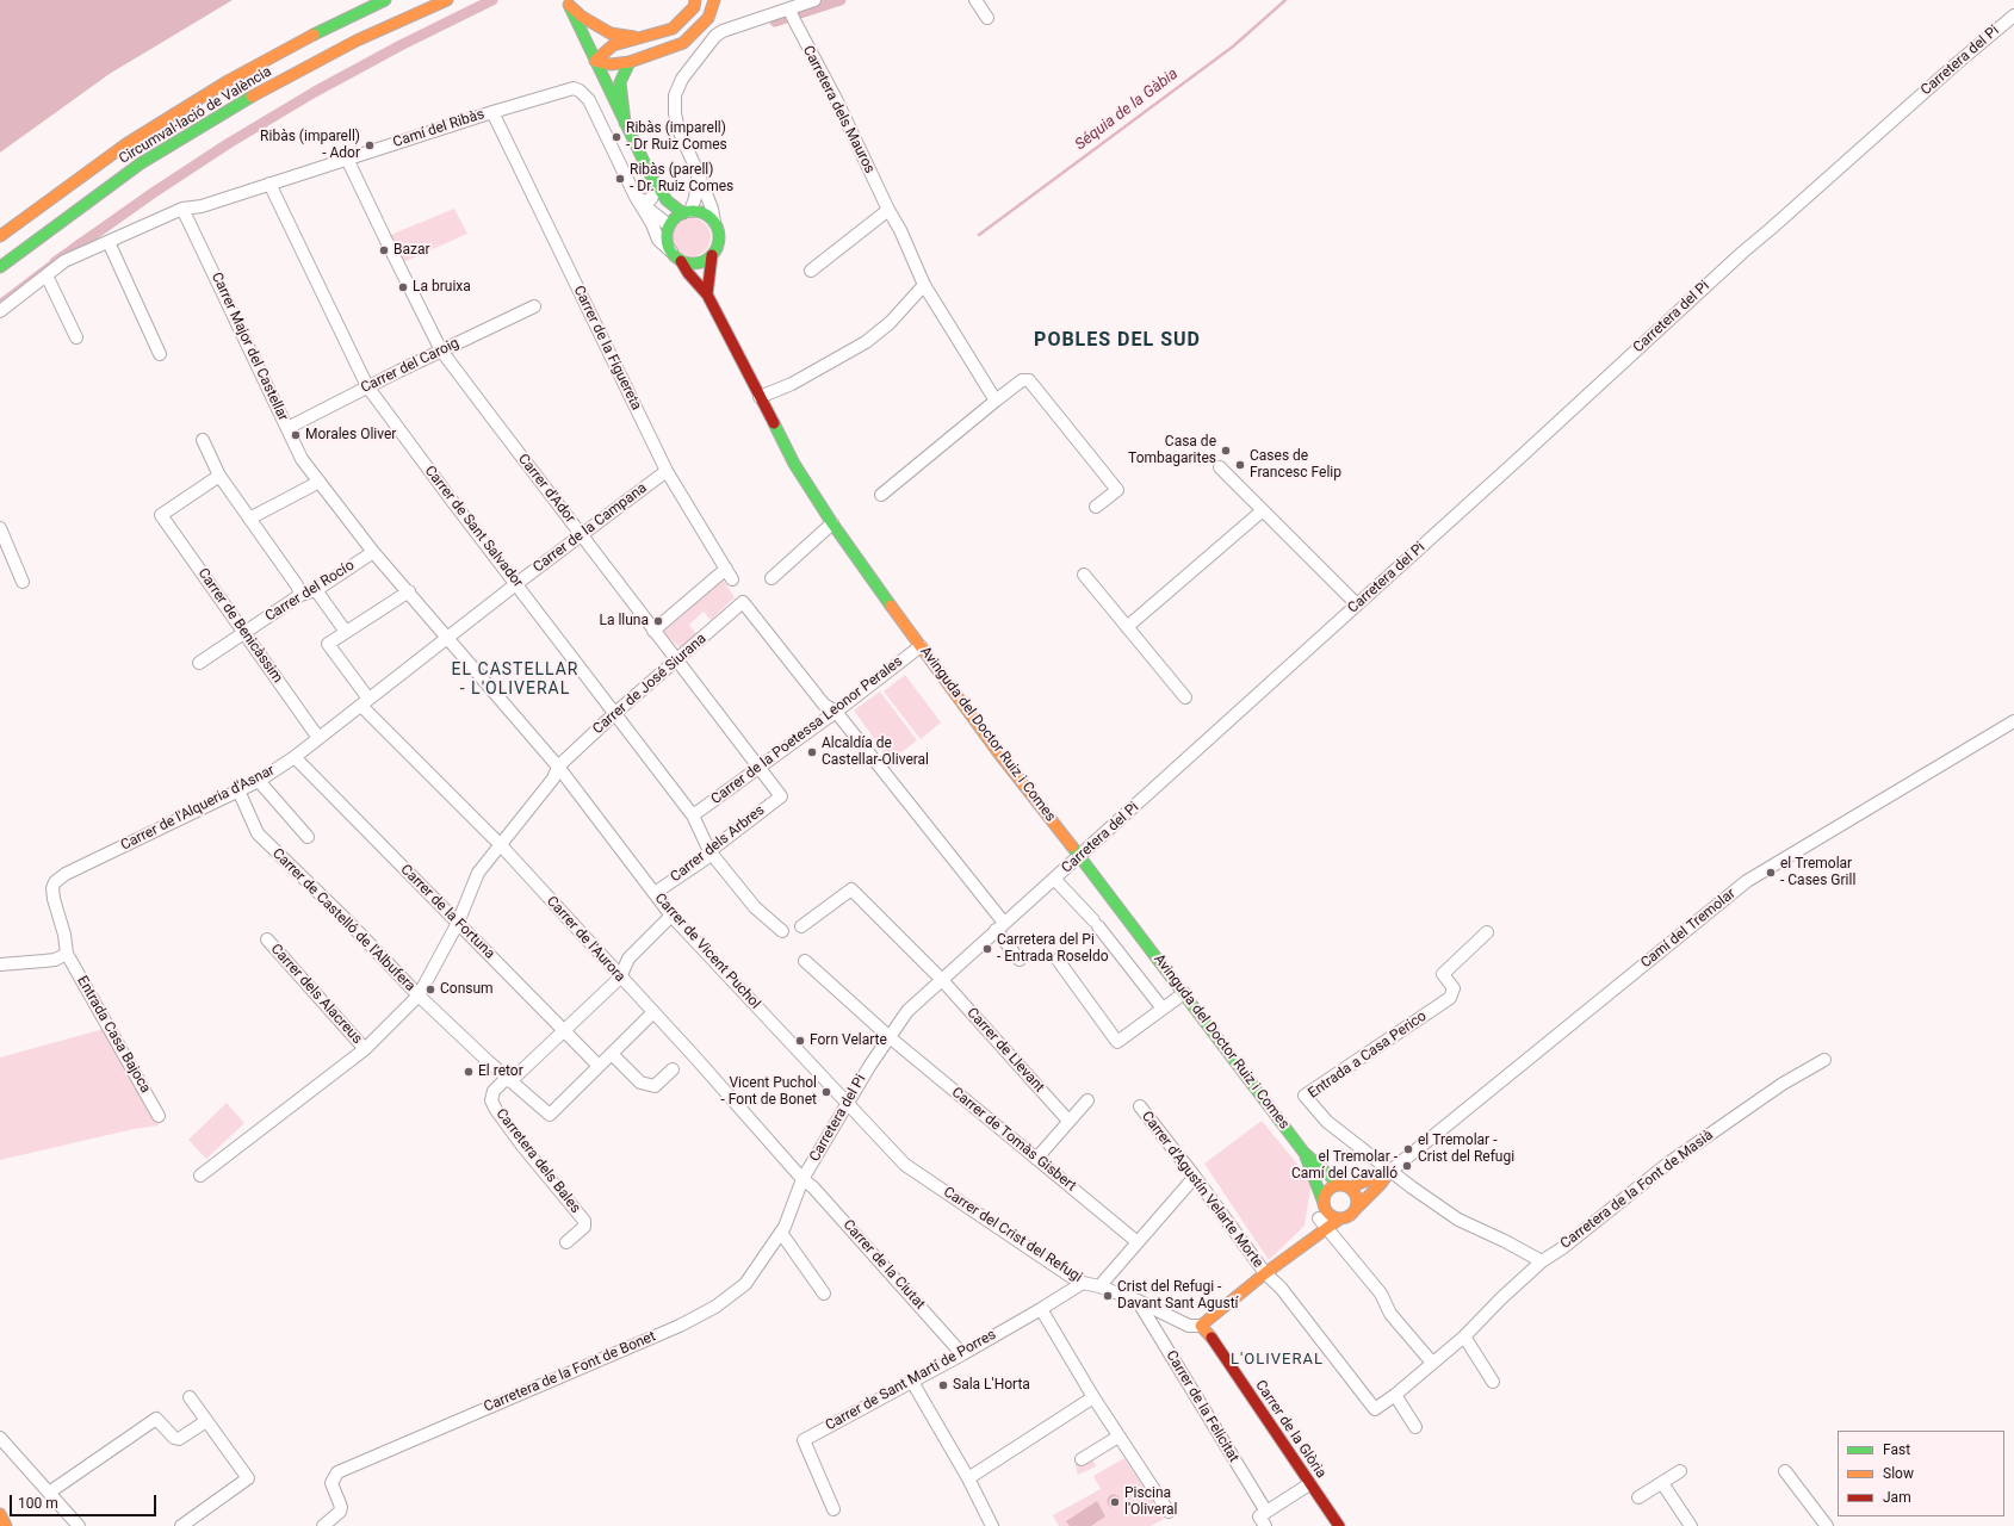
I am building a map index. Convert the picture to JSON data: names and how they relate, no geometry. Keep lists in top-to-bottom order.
{
  "streets": {
    "main road": [
      "Circumval·lació de València",
      "Avinguda del Doctor Ruiz i Comes",
      "Camí del Tremolar",
      "Carrer de la Glòria"
    ],
    "street": [
      "Carretera del Pi",
      "Carretera dels Mauros",
      "Camí del Ribàs",
      "Carrer Major del Castellar",
      "Carrer de la Figuereta",
      "Carrer del Caroig",
      "Carrer d'Ador",
      "Carrer de Sant Salvador",
      "Carrer de la Campana",
      "Carrer del Rocío",
      "Carrer de Benicàssim",
      "Carrer de José Siurana",
      "Carrer de la Poetessa Leonor Perales",
      "Carrer de l'Alqueria d'Asnar",
      "Carrer dels Arbres",
      "Carrer de la Fortuna",
      "Carrer de Castelló de l'Albufera",
      "Carrer de l'Aurora",
      "Carrer de Vicent Puchol",
      "Carrer dels Alacreus",
      "Entrada Casa Bajoca",
      "Carrer de Llevant",
      "Entrada a Casa Perico",
      "Carrer de Tomàs Gisbert",
      "Carretera dels Bales",
      "Carrer d'Agustín Velarte Morte",
      "Carretera de la Font de Masià",
      "Carrer del Crist del Refugi",
      "Carrer de la Ciutat",
      "Carretera de la Font de Bonet",
      "Carrer de Sant Martí de Porres",
      "Carrer de la Felicitat"
    ]
  },
  "crossings": [
    ["Carretera del Pi", "Avinguda del Doctor Ruiz i Comes"],
    ["Carretera del Pi", "Carrer de l'Aurora"],
    ["Carretera del Pi", "Carrer de Vicent Puchol"],
    ["Carretera del Pi", "Carrer de Llevant"],
    ["Carretera del Pi", "Carrer de Tomàs Gisbert"],
    ["Carretera del Pi", "Carrer del Crist del Refugi"],
    ["Carretera del Pi", "Carrer de la Ciutat"],
    ["Carretera del Pi", "Carretera de la Font de Bonet"],
    ["Camí del Ribàs", "Carrer Major del Castellar"],
    ["Camí del Ribàs", "Carrer de la Figuereta"],
    ["Camí del Ribàs", "Carrer d'Ador"],
    ["Camí del Ribàs", "Carrer de Sant Salvador"],
    ["Camí del Ribàs", "Avinguda del Doctor Ruiz i Comes"],
    ["Carrer Major del Castellar", "Carrer del Caroig"],
    ["Carrer Major del Castellar", "Carrer de la Campana"],
    ["Carrer Major del Castellar", "Carrer del Rocío"],
    ["Carrer Major del Castellar", "Carrer de l'Alqueria d'Asnar"],
    ["Carrer Major del Castellar", "Carrer de Vicent Puchol"],
    ["Carrer de la Figuereta", "Carrer d'Ador"],
    ["Carrer de la Figuereta", "Carrer de la Campana"],
    ["Carrer del Caroig", "Carrer d'Ador"],
    ["Carrer del Caroig", "Carrer de Sant Salvador"],
    ["Carrer d'Ador", "Carrer de la Campana"],
    ["Carrer d'Ador", "Carrer de José Siurana"],
    ["Carrer d'Ador", "Carrer de la Poetessa Leonor Perales"],
    ["Carrer d'Ador", "Carrer dels Arbres"],
    ["Carrer de Sant Salvador", "Carrer de la Campana"],
    ["Carrer de Sant Salvador", "Carrer de José Siurana"],
    ["Carrer de Sant Salvador", "Carrer de la Poetessa Leonor Perales"],
    ["Carrer de Sant Salvador", "Carrer dels Arbres"],
    ["Carrer de la Campana", "Carrer de l'Alqueria d'Asnar"],
    ["Carrer de la Campana", "Carrer de Vicent Puchol"],
    ["Carrer del Rocío", "Carrer de Benicàssim"],
    ["Carrer de Benicàssim", "Carrer de l'Alqueria d'Asnar"],
    ["Carrer de José Siurana", "Carrer de la Poetessa Leonor Perales"],
    ["Carrer de José Siurana", "Carrer de la Fortuna"],
    ["Carrer de José Siurana", "Carrer de Castelló de l'Albufera"],
    ["Carrer de José Siurana", "Carrer de l'Aurora"],
    ["Carrer de José Siurana", "Carrer de Vicent Puchol"],
    ["Carrer de José Siurana", "Carrer dels Alacreus"],
    ["Carrer de la Poetessa Leonor Perales", "Avinguda del Doctor Ruiz i Comes"],
    ["Avinguda del Doctor Ruiz i Comes", "Camí del Tremolar"],
    ["Carrer de l'Alqueria d'Asnar", "Carrer de la Fortuna"],
    ["Carrer de l'Alqueria d'Asnar", "Carrer de Castelló de l'Albufera"],
    ["Carrer de l'Alqueria d'Asnar", "Carrer de l'Aurora"],
    ["Carrer de l'Alqueria d'Asnar", "Carrer de Vicent Puchol"],
    ["Carrer de l'Alqueria d'Asnar", "Entrada Casa Bajoca"],
    ["Carrer dels Arbres", "Carrer de Vicent Puchol"],
    ["Carrer de la Fortuna", "Carrer de Castelló de l'Albufera"],
    ["Carrer de la Fortuna", "Carretera dels Bales"],
    ["Carrer de Castelló de l'Albufera", "Carretera dels Bales"],
    ["Camí del Tremolar", "Entrada a Casa Perico"],
    ["Carrer de l'Aurora", "Carretera dels Bales"],
    ["Carrer de l'Aurora", "Carrer de la Ciutat"],
    ["Carrer de l'Aurora", "Carretera de la Font de Bonet"],
    ["Carrer de Vicent Puchol", "Carretera dels Bales"],
    ["Carrer de Vicent Puchol", "Carrer del Crist del Refugi"],
    ["Carrer d'Agustín Velarte Morte", "Carretera de la Font de Masià"],
    ["Carrer del Crist del Refugi", "Carrer de Sant Martí de Porres"],
    ["Carrer del Crist del Refugi", "Carrer de la Felicitat"],
    ["Carrer del Crist del Refugi", "Carrer de la Glòria"],
    ["Carrer de la Ciutat", "Carretera de la Font de Bonet"],
    ["Carrer de la Ciutat", "Carrer de Sant Martí de Porres"]
  ],
  "districts": ["POBLES DEL SUD", "EL CASTELLAR - L'OLIVERAL", "L'OLIVERAL"],
  "water": ["Séquia de la Gàbia"],
  "places": [
    "Ribàs (imparell) - Dr Ruiz Comes",
    "Ribàs (imparell) - Ador",
    "Ribàs (parell) - Dr. Ruiz Comes",
    "Bazar",
    "La bruixa",
    "Morales Oliver",
    "Casa de Tombagarites",
    "Cases de Francesc Felip",
    "La lluna",
    "Alcaldía de Castellar-Oliveral",
    "el Tremolar - Cases Grill",
    "Carretera del Pi - Entrada Roseldo",
    "Consum",
    "Forn Velarte",
    "El retor",
    "Vicent Puchol - Font de Bonet",
    "el Tremolar - Crist del Refugi",
    "el Tremolar - Camí del Cavalló",
    "Crist del Refugi - Davant Sant Agustí",
    "Sala L'Horta",
    "Piscina l'Oliveral"
  ],
  "legend": ["Fast", "Slow", "Jam"],
  "scale_bar": "100 m"
}
